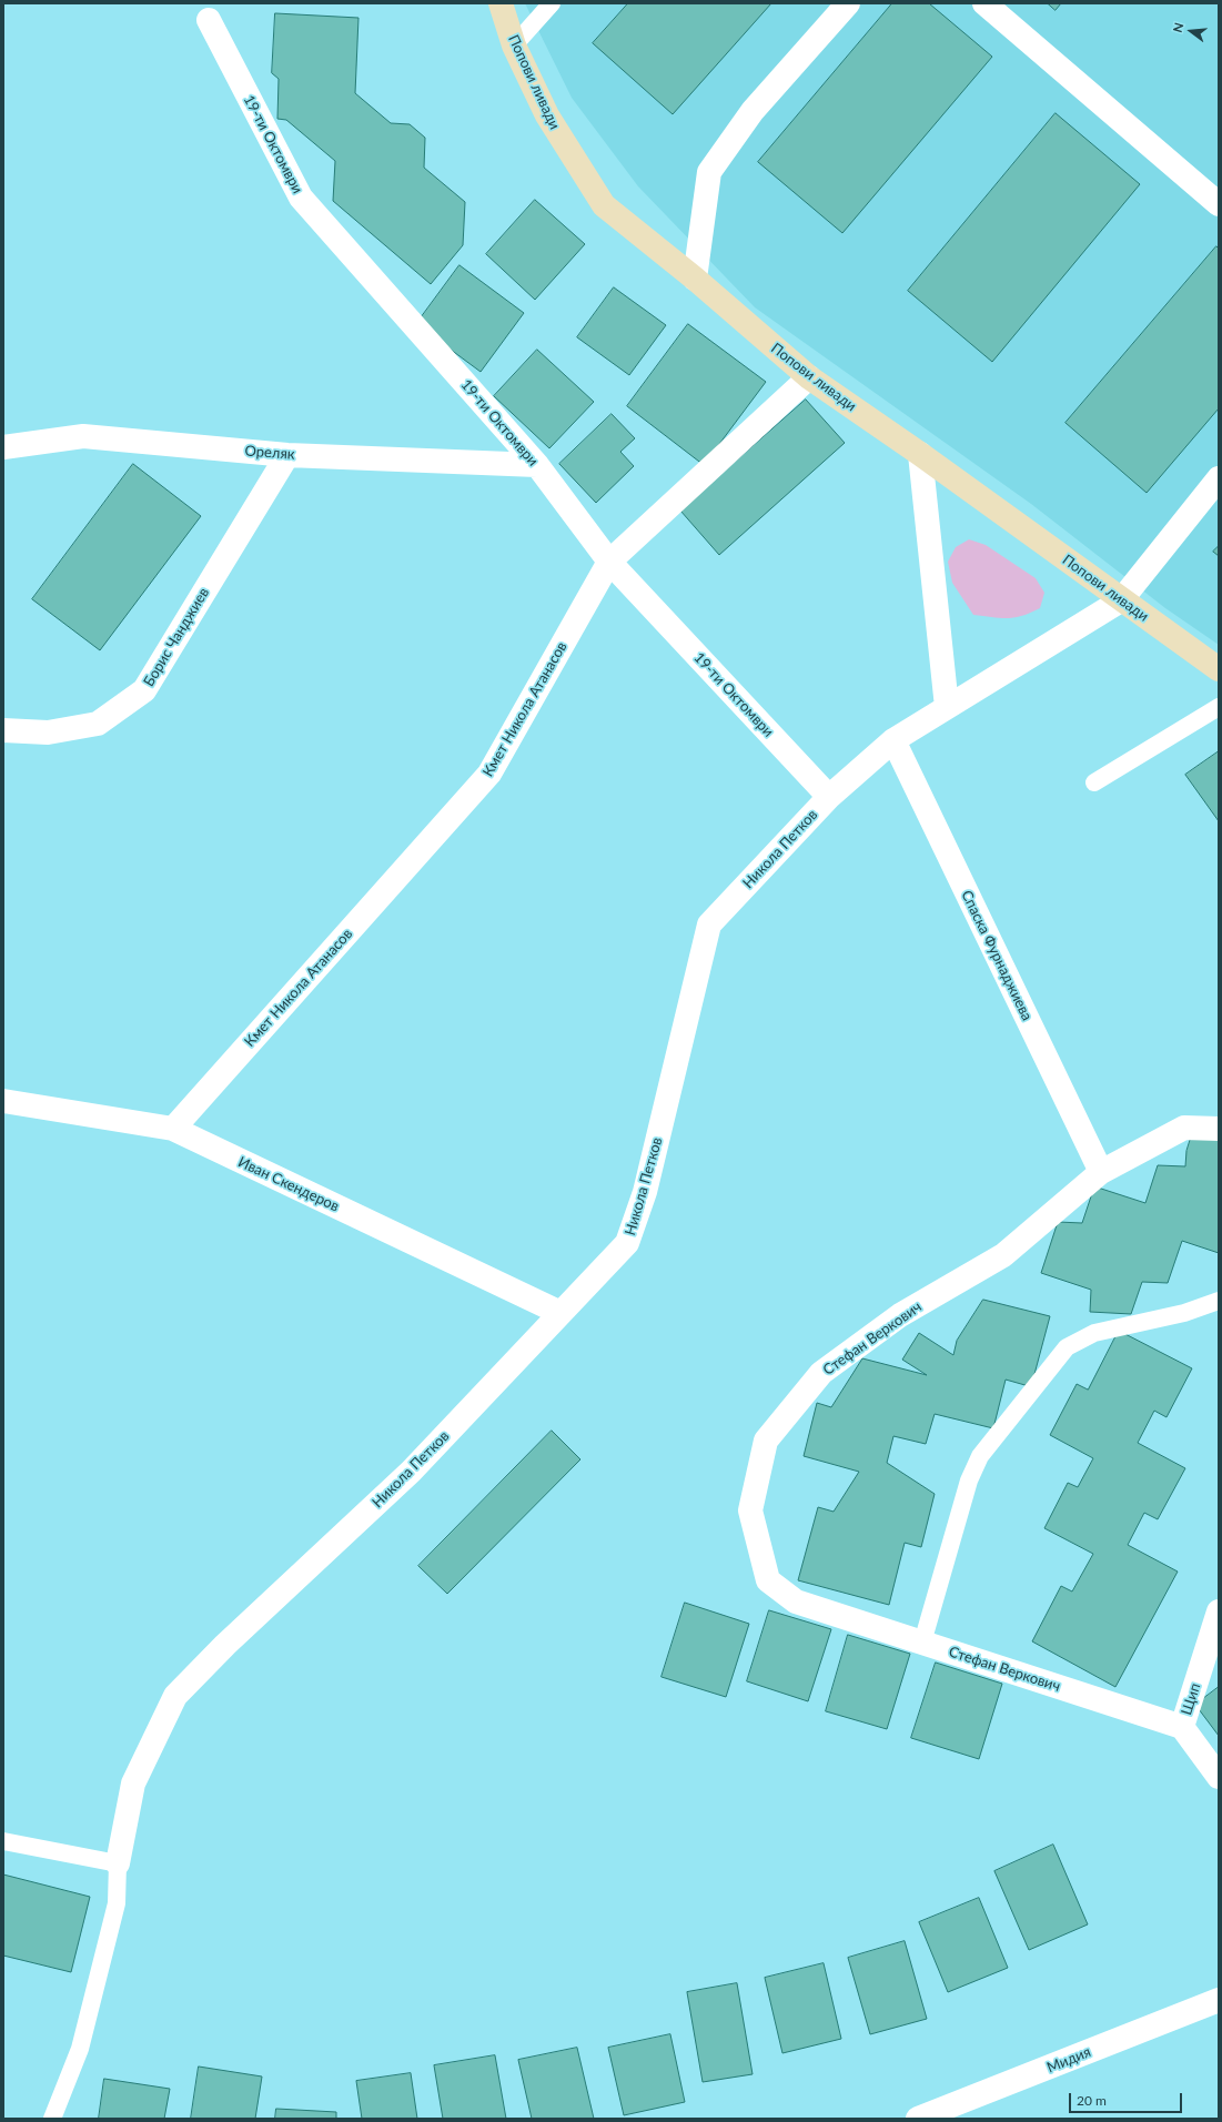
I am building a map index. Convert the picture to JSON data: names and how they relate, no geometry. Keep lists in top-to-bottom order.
{
  "streets": {
    "street": [
      "Попови ливади",
      "19-ти Октомври",
      "Ореляк",
      "Борис Чанджиев",
      "Кмет Никола Атанасов",
      "Никола Петков",
      "Спаска Фурнаджиева",
      "Иван Скендеров",
      "Стефан Веркович",
      "Щип",
      "Мидия"
    ]
  },
  "crossings": [
    ["Попови ливади", "Кмет Никола Атанасов"],
    ["Попови ливади", "Никола Петков"],
    ["19-ти Октомври", "Ореляк"],
    ["19-ти Октомври", "Кмет Никола Атанасов"],
    ["19-ти Октомври", "Никола Петков"],
    ["Ореляк", "Борис Чанджиев"],
    ["Кмет Никола Атанасов", "Иван Скендеров"],
    ["Никола Петков", "Спаска Фурнаджиева"],
    ["Никола Петков", "Иван Скендеров"],
    ["Спаска Фурнаджиева", "Стефан Веркович"],
    ["Стефан Веркович", "Щип"]
  ],
  "scale_bar": "20 m",
  "north": "left"
}
